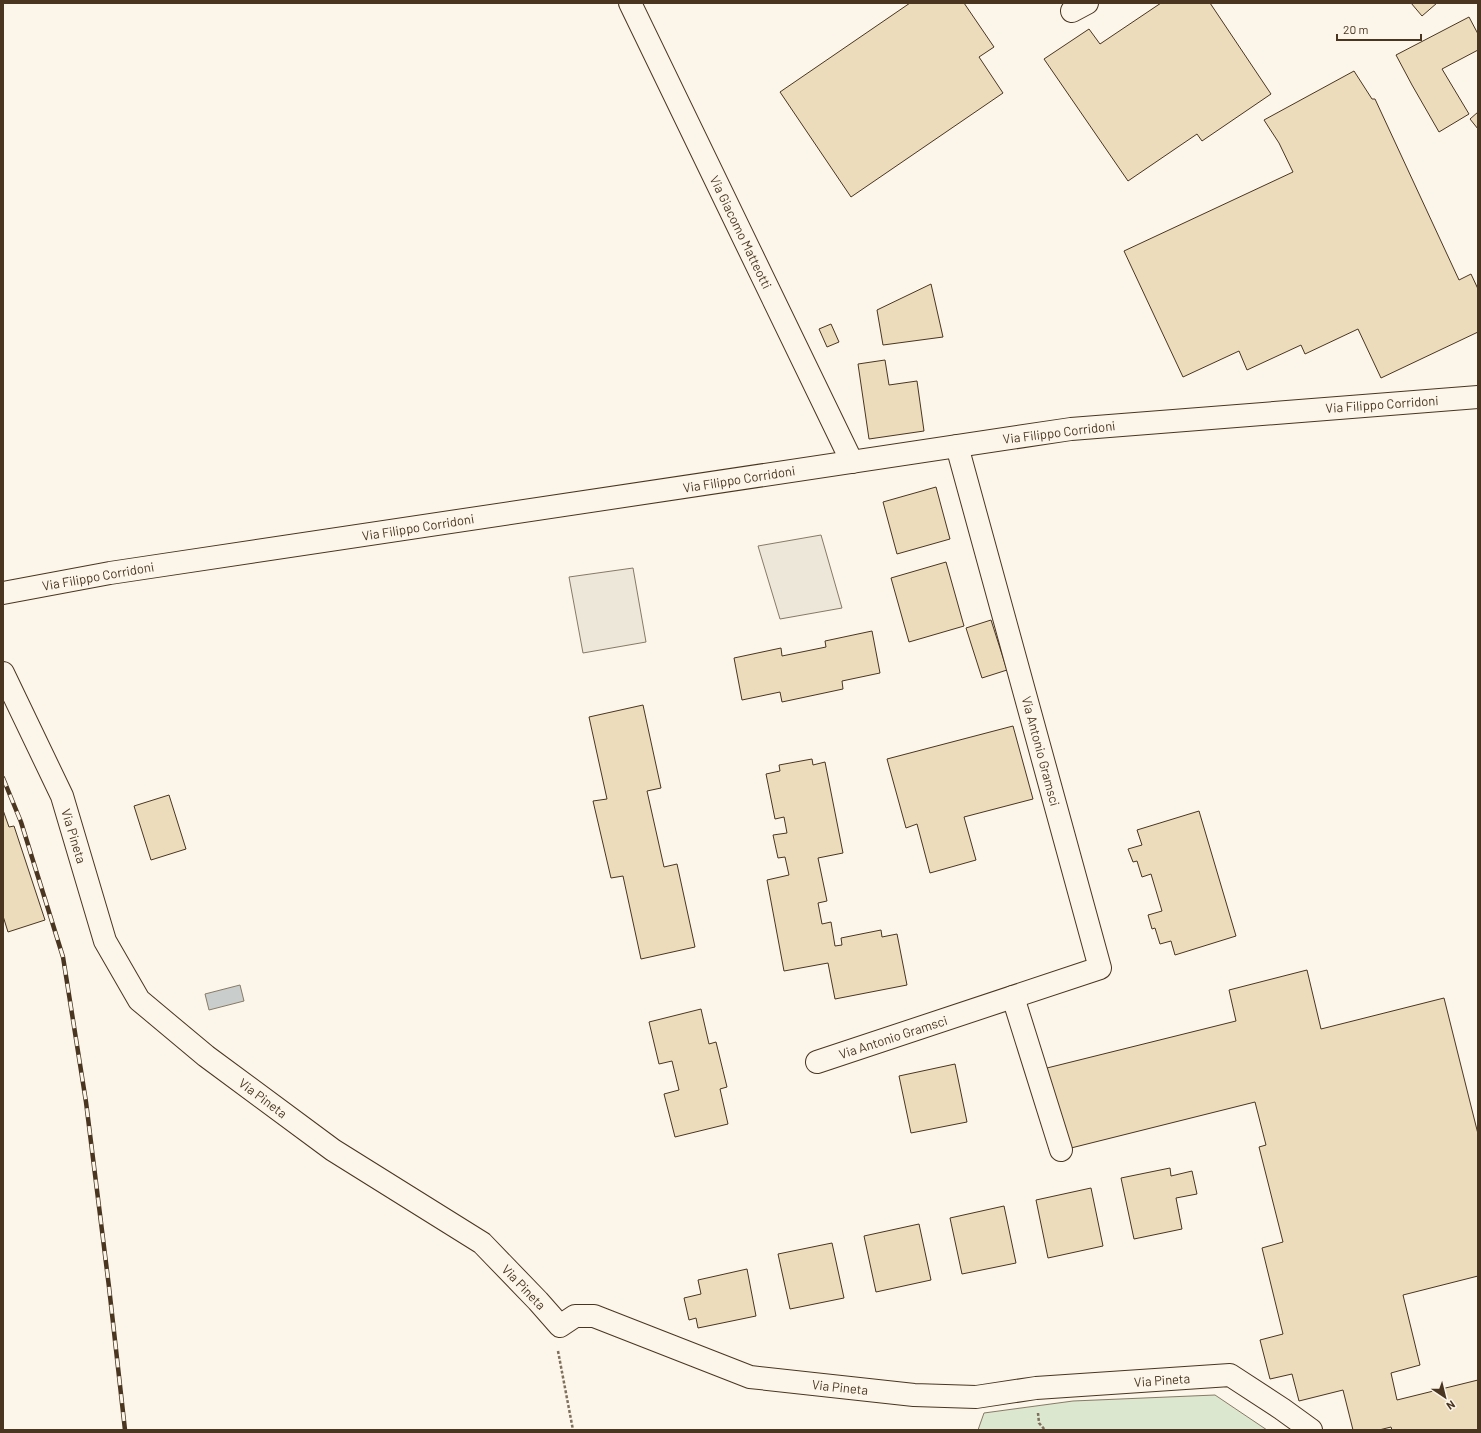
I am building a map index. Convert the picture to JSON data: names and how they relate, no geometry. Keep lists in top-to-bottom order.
{
  "streets": {
    "street": [
      "Via Giacomo Matteotti",
      "Via Filippo Corridoni",
      "Via Antonio Gramsci",
      "Via Pineta"
    ]
  },
  "crossings": [
    ["Via Giacomo Matteotti", "Via Filippo Corridoni"],
    ["Via Filippo Corridoni", "Via Antonio Gramsci"]
  ],
  "scale_bar": "20 m",
  "north": "bottom right"
}
